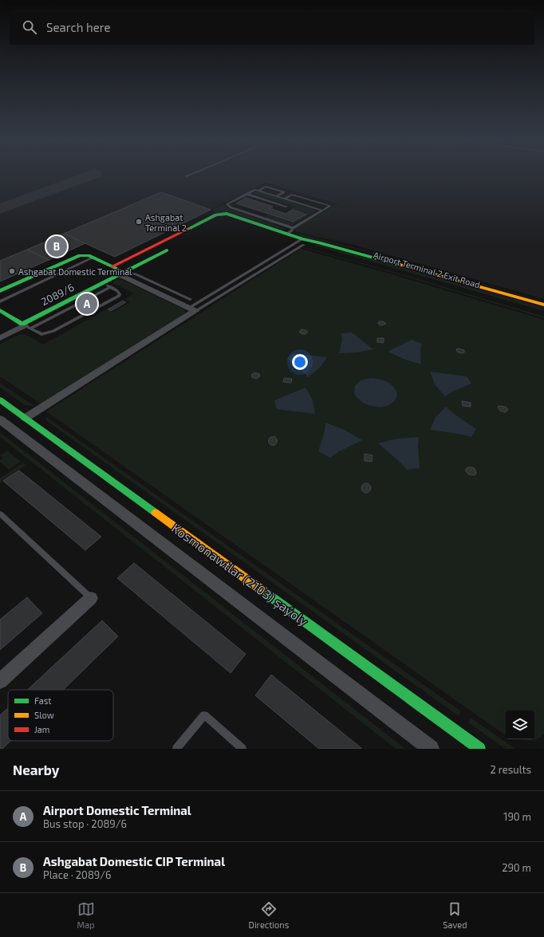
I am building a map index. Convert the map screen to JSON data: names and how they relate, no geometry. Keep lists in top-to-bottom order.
{
  "streets": {
    "street": ["Airport Terminal 2 Exit Road", "2089/6", "Kosmonawtlar (2103) şaýoly"]
  },
  "places": ["Ashgabat Terminal 2", "Ashgabat Domestic Terminal"],
  "legend": ["Fast", "Slow", "Jam"],
  "page": {
    "search": "Search here",
    "pins": ["B", "A"],
    "heading": ["Nearby", "2 results"],
    "list": [
      {
        "mark": "A",
        "name": "Airport Domestic Terminal",
        "note": "Bus stop · 2089/6",
        "value": "190 m"
      },
      {
        "mark": "B",
        "name": "Ashgabat Domestic CIP Terminal",
        "note": "Place · 2089/6",
        "value": "290 m"
      }
    ],
    "nav": ["Map", "Directions", "Saved"]
  }
}
